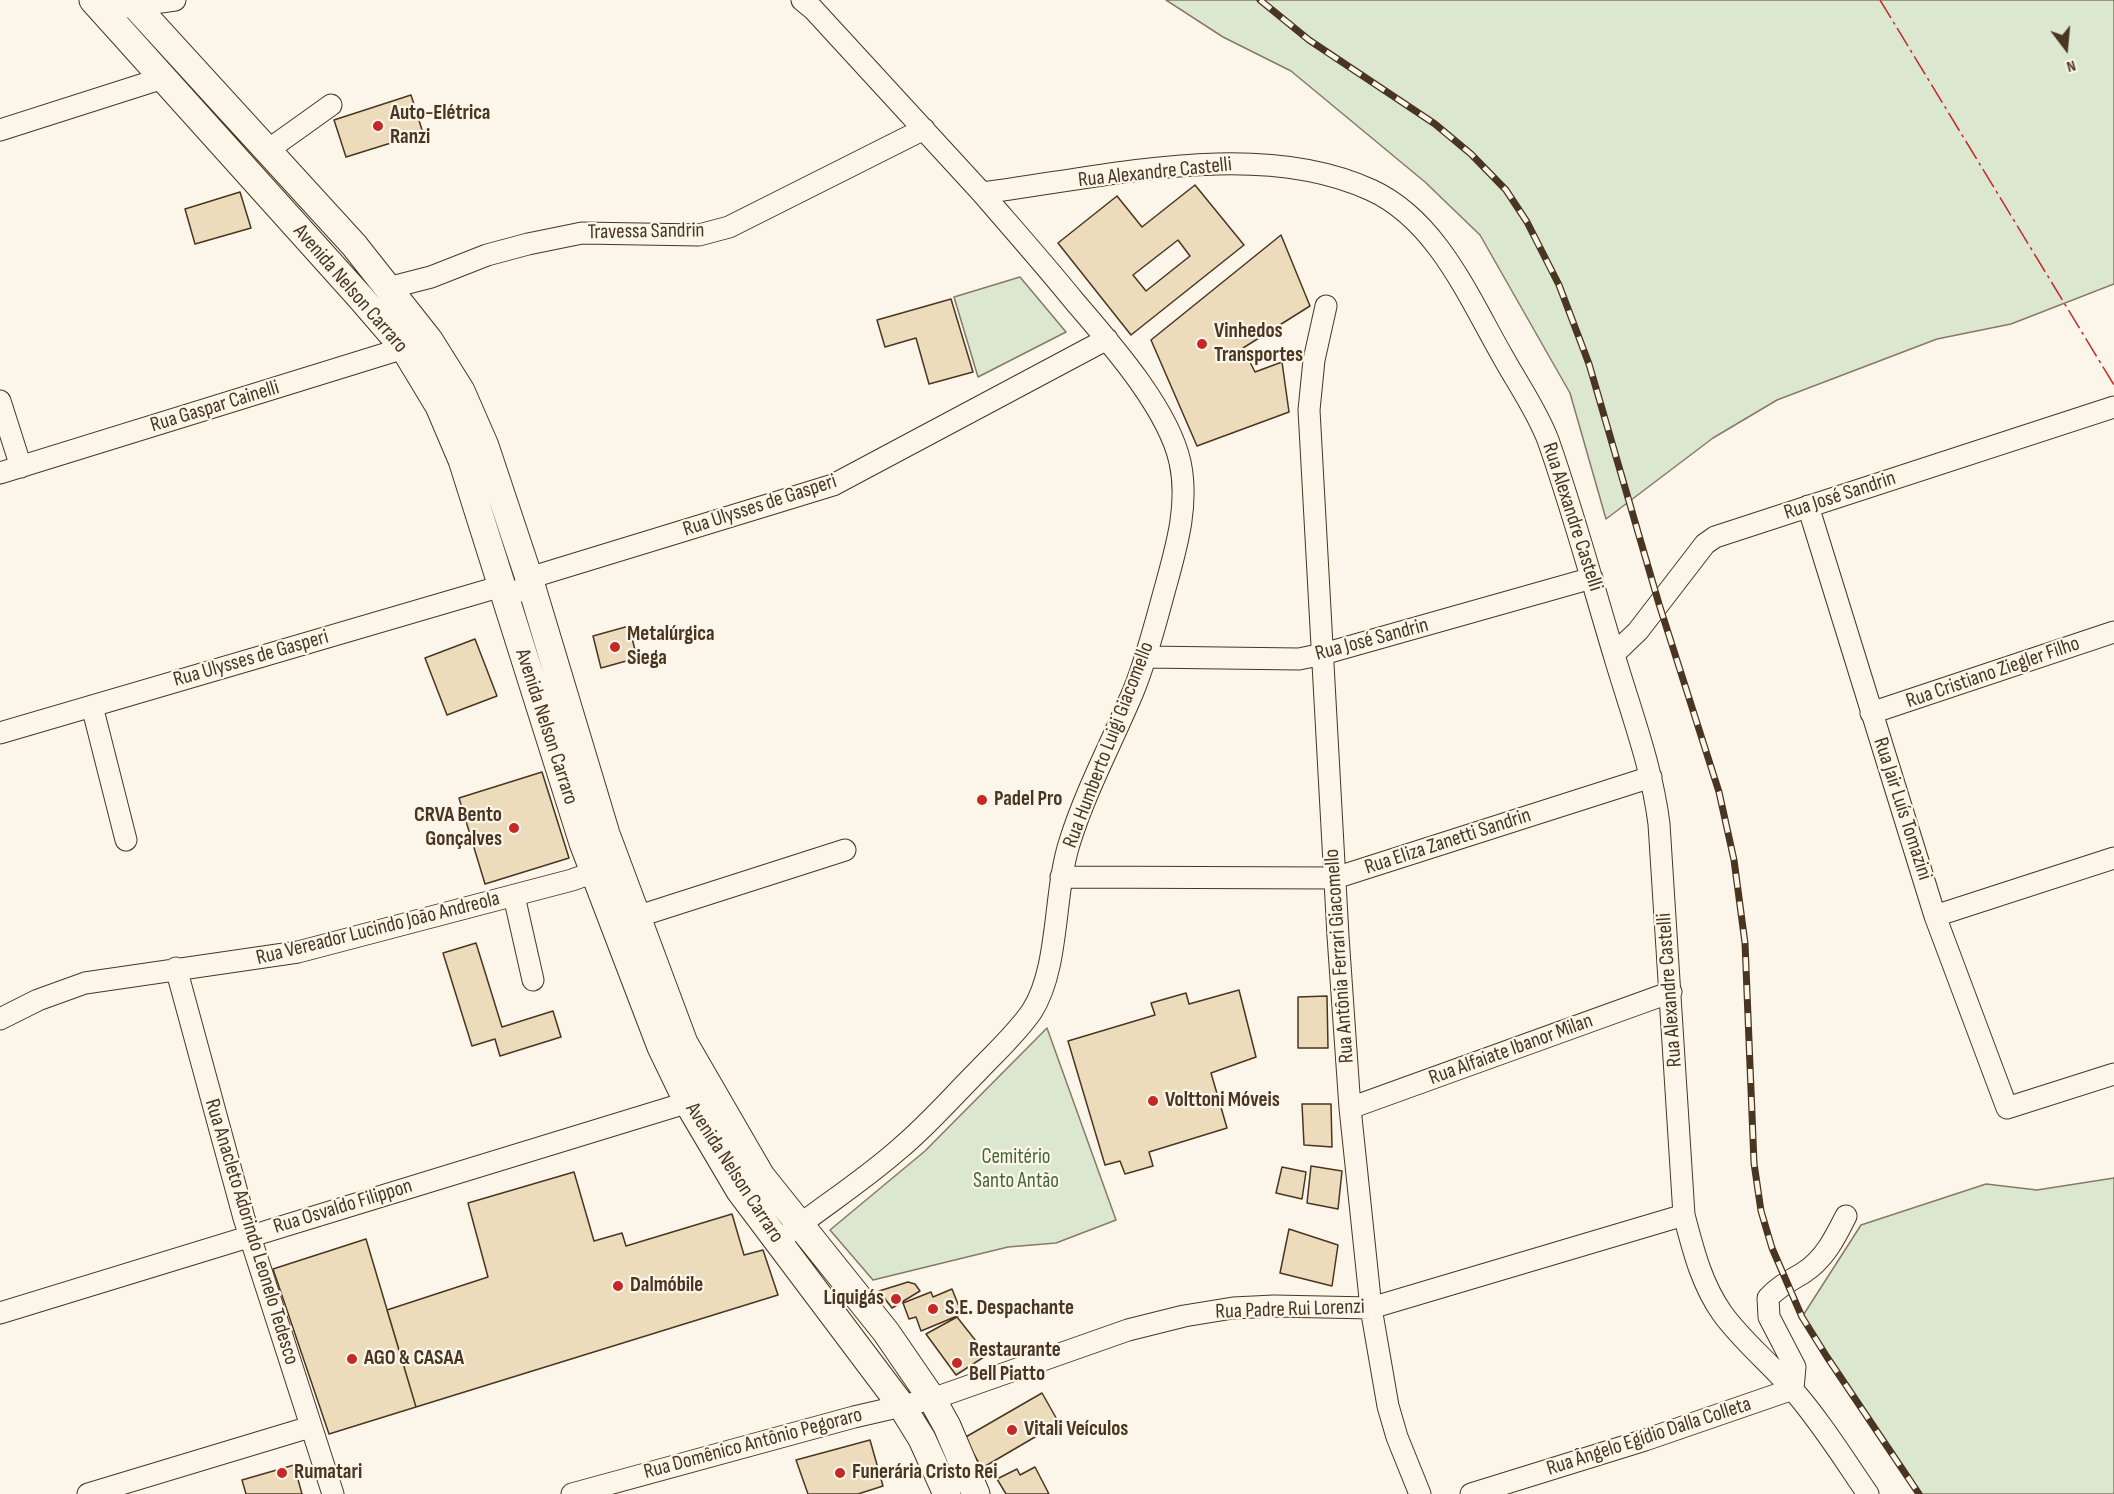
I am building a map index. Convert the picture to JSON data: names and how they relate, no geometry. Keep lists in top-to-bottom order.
{
  "streets": {
    "main road": ["Avenida Nelson Carraro"],
    "street": [
      "Rua Alexandre Castelli",
      "Travessa Sandrin",
      "Rua Gaspar Cainelli",
      "Rua José Sandrin",
      "Rua Ulysses de Gasperi",
      "Rua Cristiano Ziegler Filho",
      "Rua Humberto Luigi Giacomello",
      "Rua Jair Luís Tomazini",
      "Rua Eliza Zanetti Sandrin",
      "Rua Vereador Lucindo João Andreola",
      "Rua Antônia Ferrari Giacomello",
      "Rua Alfaiate Ibanor Milan",
      "Rua Osvaldo Filippon",
      "Rua Anacleto Adorindo Leonelo Tedesco",
      "Rua Padre Rui Lorenzi",
      "Rua Ângelo Egídio Dalla Colleta",
      "Rua Domênico Antônio Pegoraro"
    ]
  },
  "crossings": [
    ["Rua Alexandre Castelli", "Rua José Sandrin"],
    ["Rua Alexandre Castelli", "Rua Humberto Luigi Giacomello"],
    ["Rua Alexandre Castelli", "Rua Eliza Zanetti Sandrin"],
    ["Rua Alexandre Castelli", "Rua Alfaiate Ibanor Milan"],
    ["Rua Alexandre Castelli", "Rua Padre Rui Lorenzi"],
    ["Rua Alexandre Castelli", "Rua Ângelo Egídio Dalla Colleta"],
    ["Travessa Sandrin", "Avenida Nelson Carraro"],
    ["Avenida Nelson Carraro", "Rua Gaspar Cainelli"],
    ["Avenida Nelson Carraro", "Rua Ulysses de Gasperi"],
    ["Avenida Nelson Carraro", "Rua Humberto Luigi Giacomello"],
    ["Avenida Nelson Carraro", "Rua Vereador Lucindo João Andreola"],
    ["Avenida Nelson Carraro", "Rua Osvaldo Filippon"],
    ["Avenida Nelson Carraro", "Rua Padre Rui Lorenzi"],
    ["Avenida Nelson Carraro", "Rua Domênico Antônio Pegoraro"],
    ["Rua José Sandrin", "Rua Humberto Luigi Giacomello"],
    ["Rua José Sandrin", "Rua Jair Luís Tomazini"],
    ["Rua José Sandrin", "Rua Antônia Ferrari Giacomello"],
    ["Rua Ulysses de Gasperi", "Rua Humberto Luigi Giacomello"],
    ["Rua Cristiano Ziegler Filho", "Rua Jair Luís Tomazini"],
    ["Rua Humberto Luigi Giacomello", "Rua Eliza Zanetti Sandrin"],
    ["Rua Eliza Zanetti Sandrin", "Rua Antônia Ferrari Giacomello"],
    ["Rua Vereador Lucindo João Andreola", "Rua Anacleto Adorindo Leonelo Tedesco"],
    ["Rua Antônia Ferrari Giacomello", "Rua Alfaiate Ibanor Milan"],
    ["Rua Antônia Ferrari Giacomello", "Rua Padre Rui Lorenzi"],
    ["Rua Osvaldo Filippon", "Rua Anacleto Adorindo Leonelo Tedesco"],
    ["Rua Padre Rui Lorenzi", "Rua Domênico Antônio Pegoraro"]
  ],
  "parks": ["Cemitério Santo Antão"],
  "places": [
    "Auto-Elétrica Ranzi",
    "Vinhedos Transportes",
    "Metalúrgica Siega",
    "Padel Pro",
    "CRVA Bento Gonçalves",
    "Volttoni Móveis",
    "Dalmóbile",
    "Liquigás",
    "S.E. Despachante",
    "AGO & CASAA",
    "Restaurante Bell Piatto",
    "Vitali Veículos",
    "Rumatari",
    "Funerária Cristo Rei"
  ],
  "north": "bottom"
}
